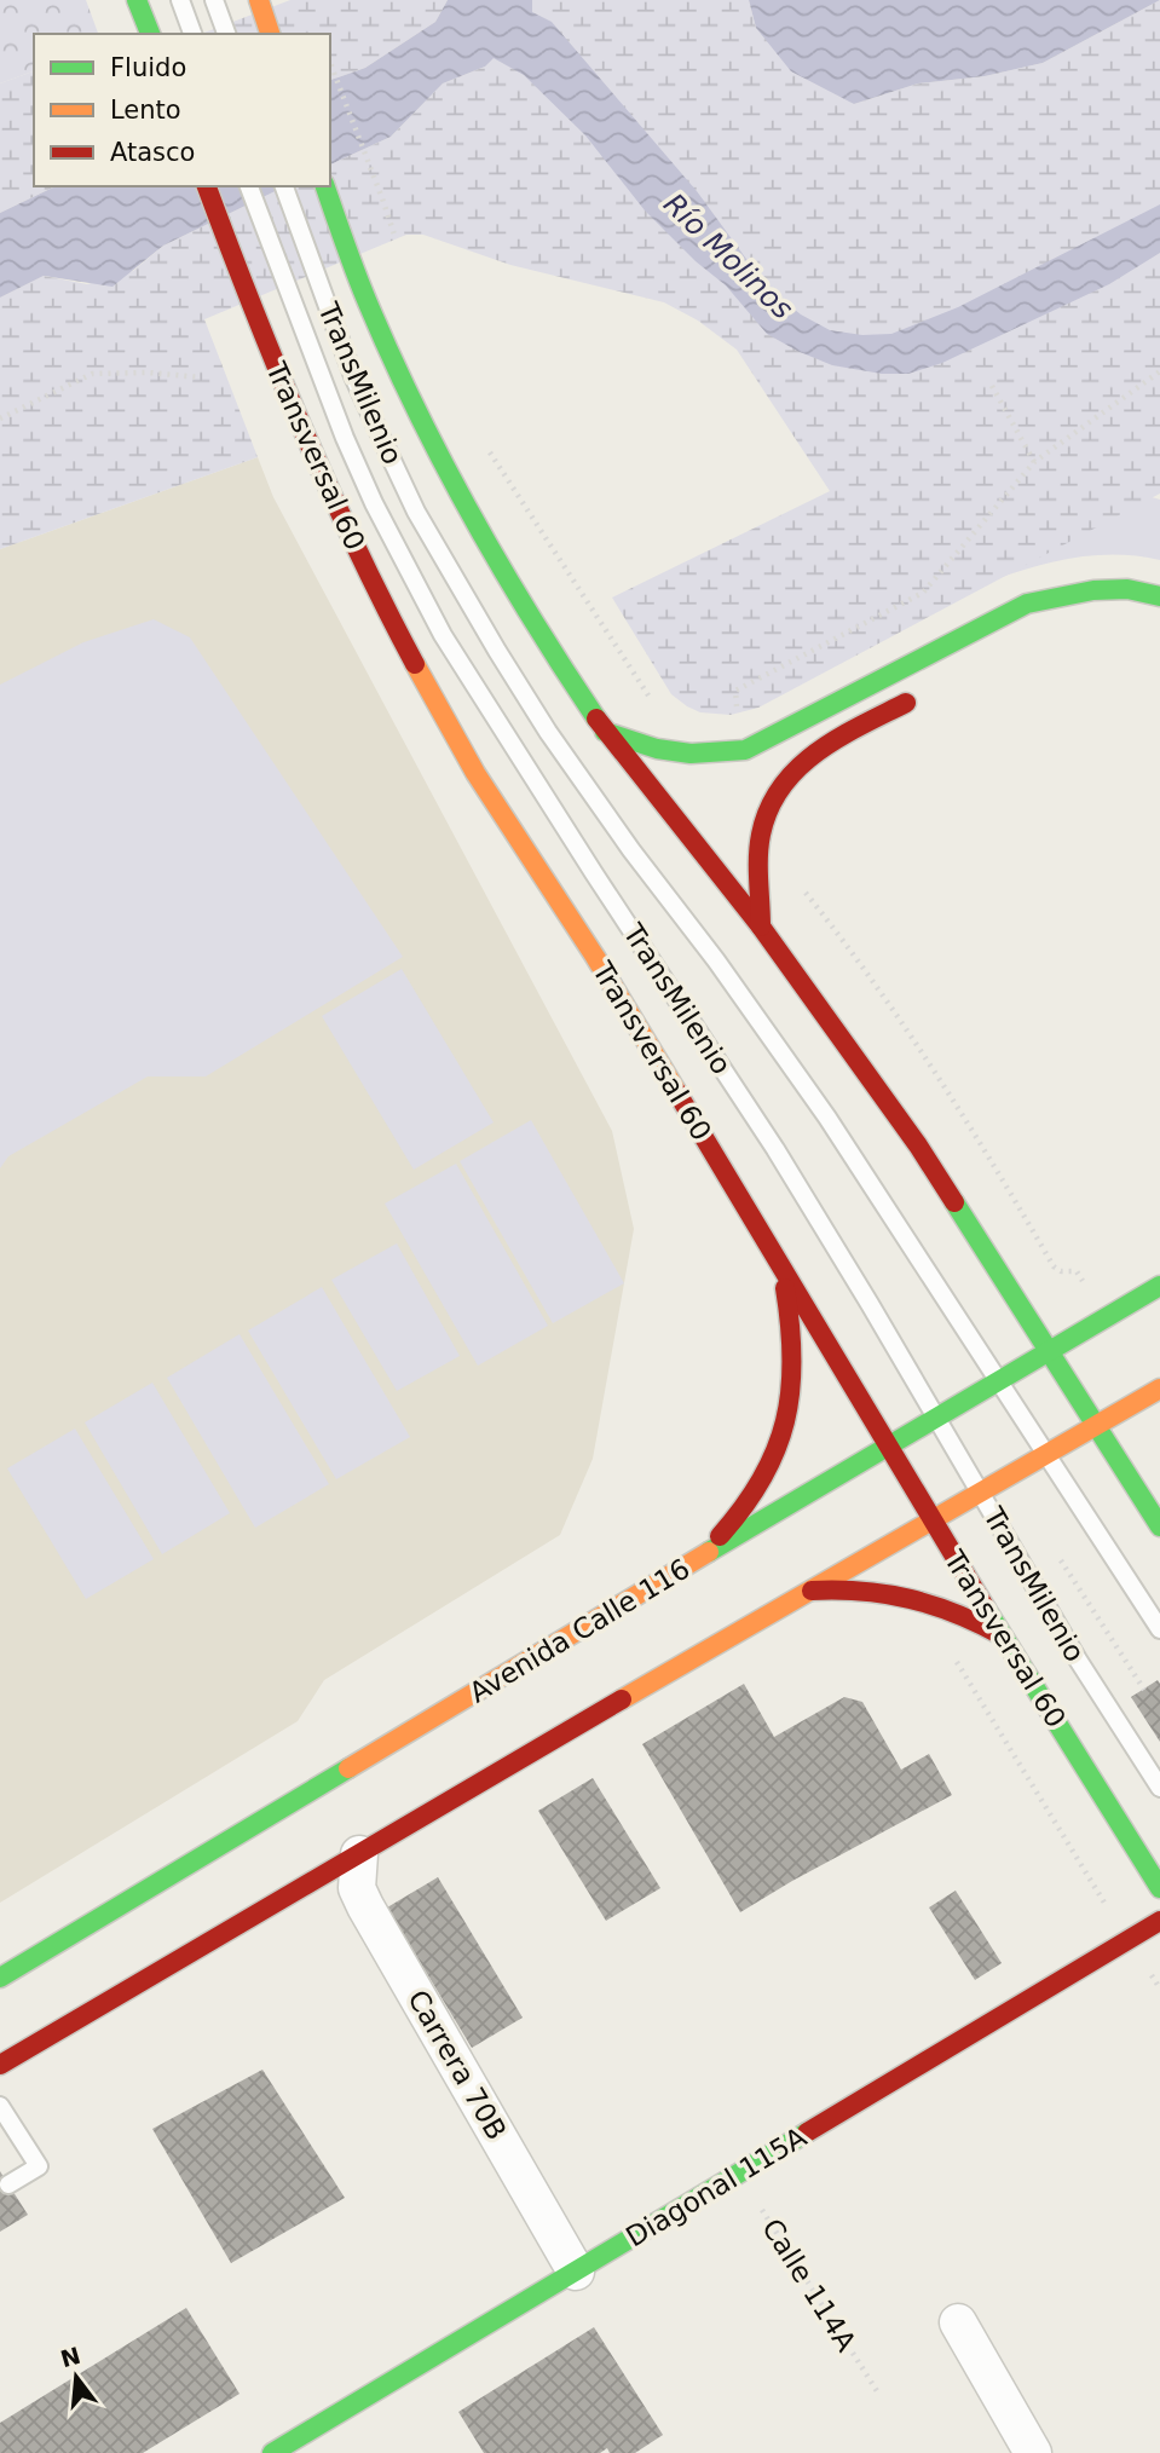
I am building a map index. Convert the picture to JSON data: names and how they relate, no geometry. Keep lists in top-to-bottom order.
{
  "streets": {
    "main road": ["Transversal 60", "Avenida Calle 116", "Diagonal 115A"],
    "street": ["Carrera 70B"],
    "lane": ["TransMilenio"],
    "path": ["Calle 114A"]
  },
  "crossings": [
    ["TransMilenio", "Avenida Calle 116"],
    ["Transversal 60", "Avenida Calle 116"],
    ["Carrera 70B", "Diagonal 115A"],
    ["Diagonal 115A", "Calle 114A"]
  ],
  "water": ["Río Molinos"],
  "legend": ["Fluido", "Lento", "Atasco"],
  "north": "top"
}
